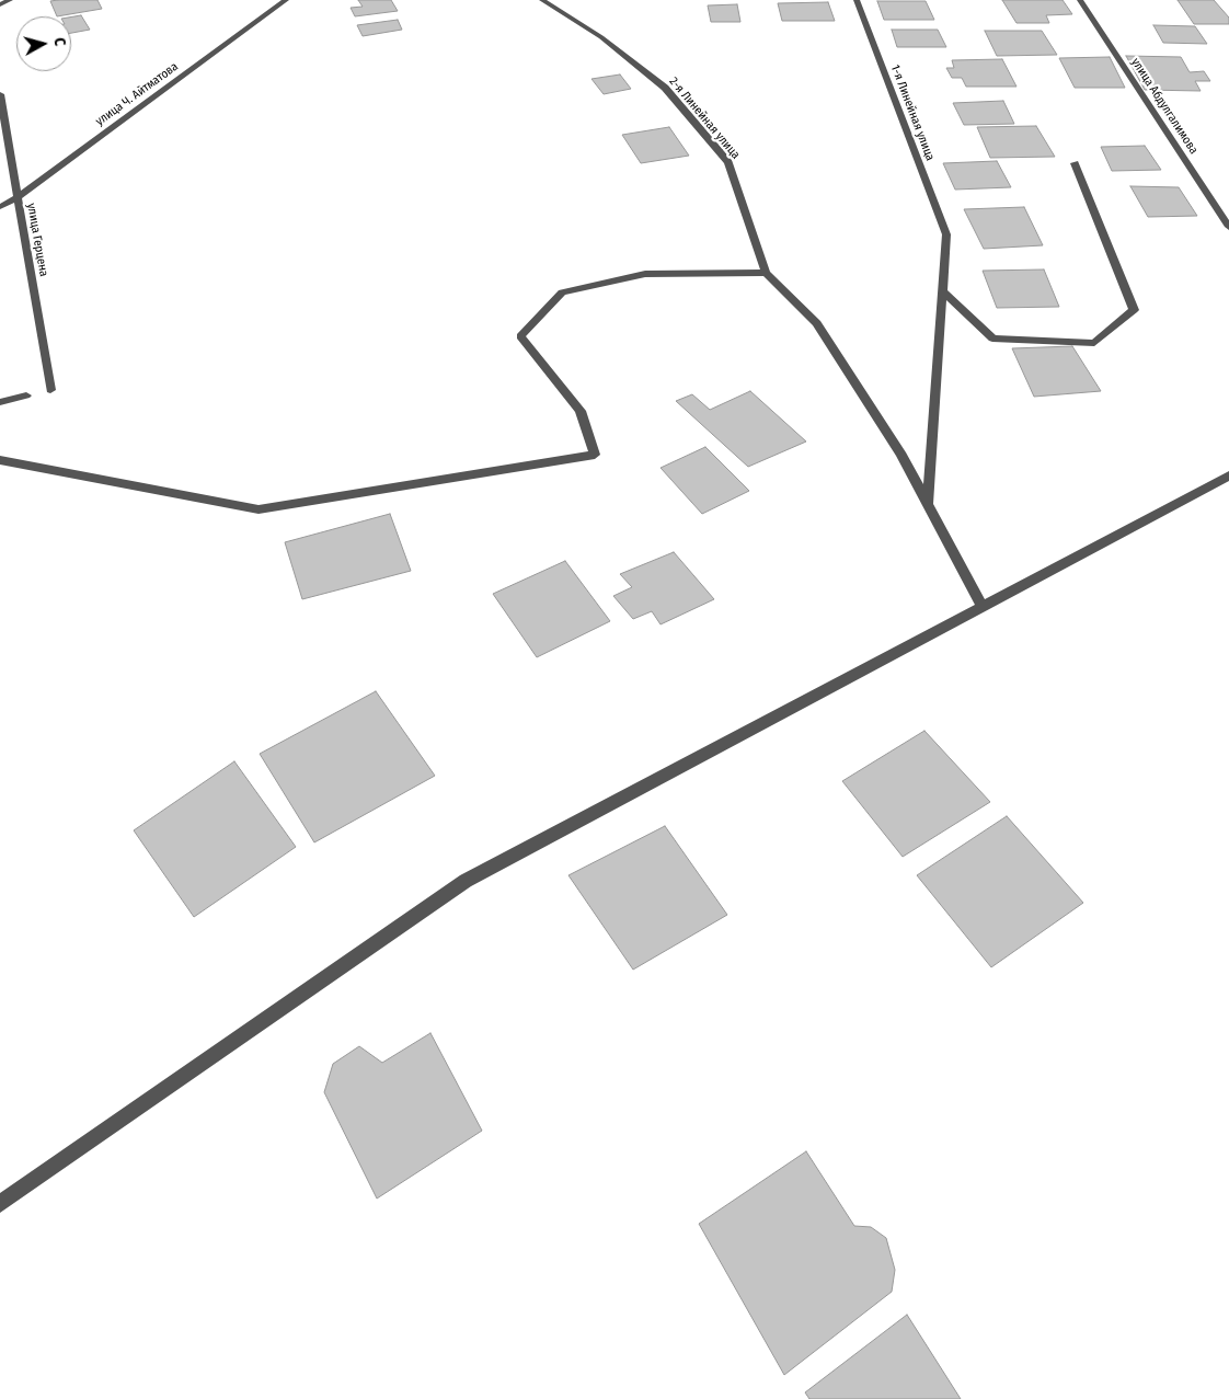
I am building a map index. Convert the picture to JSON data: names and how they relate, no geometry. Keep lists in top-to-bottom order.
{
  "streets": {
    "street": [
      "улица Ч. Айтматова",
      "улица Абдулгалимова",
      "1-я Линейная улица",
      "2-я Линейная улица",
      "улица Герцена"
    ]
  },
  "crossings": [
    ["улица Ч. Айтматова", "улица Герцена"]
  ],
  "north": "right"
}
